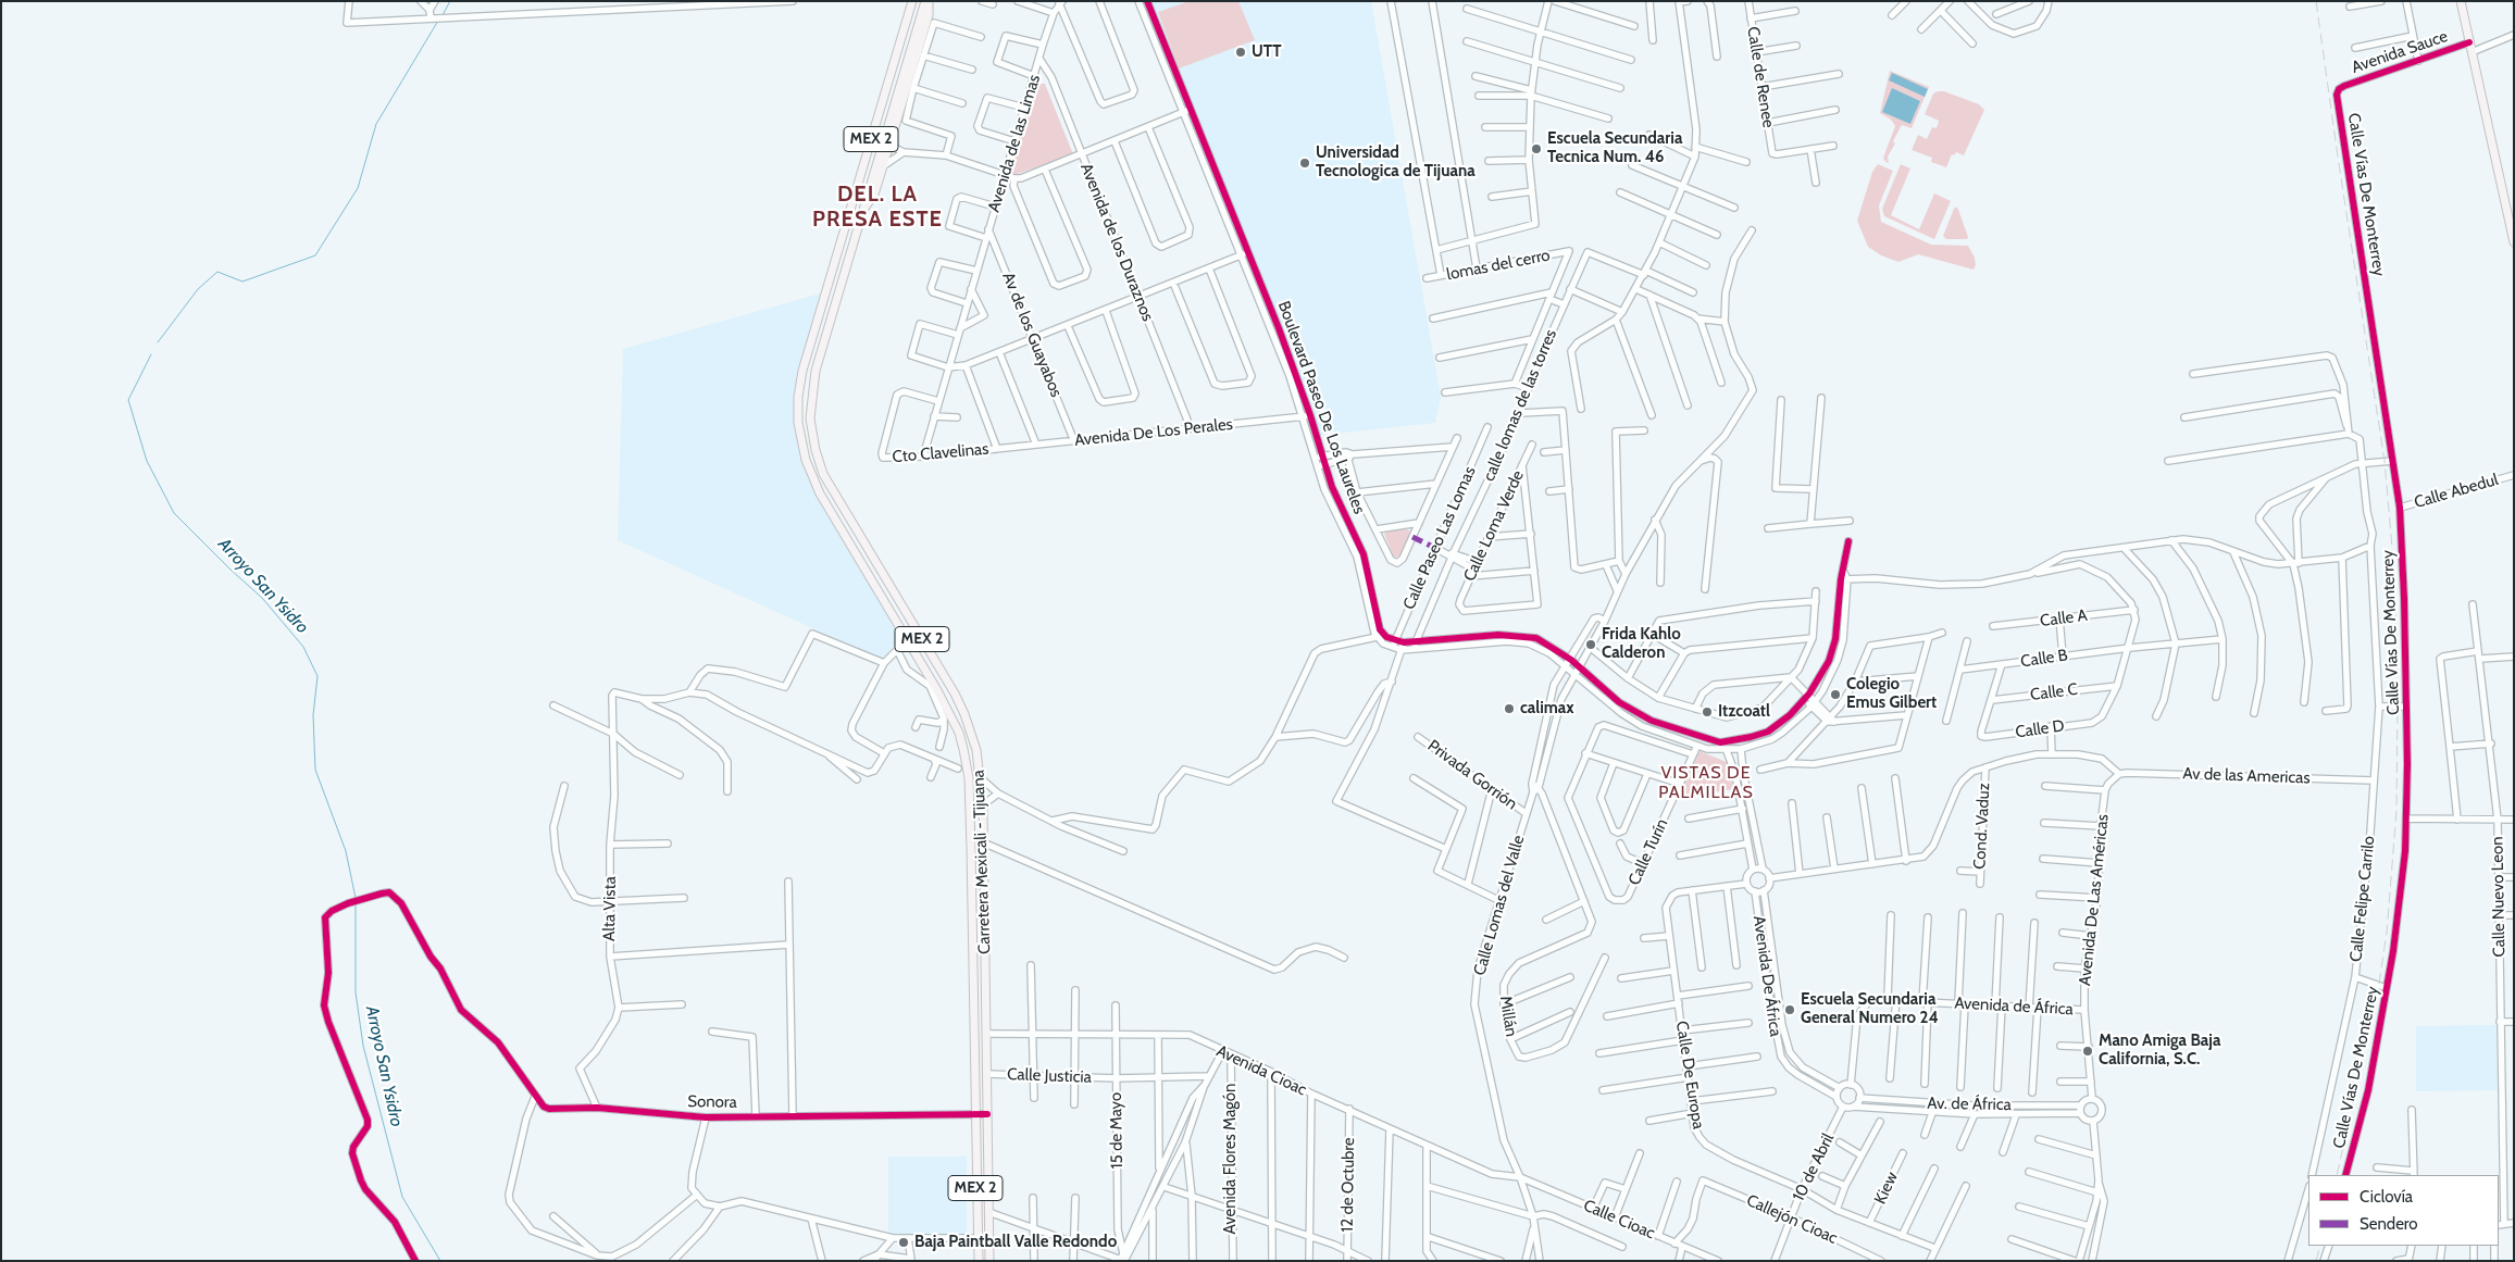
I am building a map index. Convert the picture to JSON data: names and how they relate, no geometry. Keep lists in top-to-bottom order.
{
  "streets": {
    "main road": ["MEX 2", "Carretera Mexicali - Tijuana"],
    "street": [
      "Avenida Sauce",
      "Calle de Renee",
      "Avenida de las Limas",
      "Calle Vías De Monterrey",
      "Avenida de los Duraznos",
      "lomas del cerro",
      "Av de los Guayabos",
      "calle lomas de las torres",
      "Boulevard Paseo De Los Laureles",
      "Avenida De Los Perales",
      "Cto Clavelinas",
      "Calle Abedul",
      "Calle Loma Verde",
      "Calle Paseo Las Lomas",
      "Calle A",
      "Calle B",
      "Calle C",
      "Calle D",
      "Privada Gorrión",
      "Av de las Americas",
      "Cond. Vaduz",
      "Calle Turín",
      "Calle Nuevo Leon",
      "Calle Felipe Carrilo",
      "Avenida De Las Américas",
      "Calle Lomas del Valle",
      "Alta Vista",
      "Avenida De África",
      "Avenida de África",
      "Millán",
      "Avenida Cioac",
      "Calle De Europa",
      "Calle Justicia",
      "Sonora",
      "Av. de África",
      "15 de Mayo",
      "Avenida Flores Magón",
      "10 de Abril",
      "12 de Octubre",
      "Kiew",
      "Calle Cioac",
      "Callejón Cioac"
    ]
  },
  "crossings": [
    ["Avenida Sauce", "Calle Vías De Monterrey"],
    ["Avenida de las Limas", "Avenida de los Duraznos"],
    ["Avenida de las Limas", "Av de los Guayabos"],
    ["Avenida de las Limas", "Cto Clavelinas"],
    ["Calle Vías De Monterrey", "Calle Abedul"],
    ["Avenida de los Duraznos", "Avenida De Los Perales"],
    ["lomas del cerro", "calle lomas de las torres"],
    ["Av de los Guayabos", "Avenida De Los Perales"],
    ["Boulevard Paseo De Los Laureles", "Avenida De Los Perales"],
    ["Boulevard Paseo De Los Laureles", "Calle Paseo Las Lomas"],
    ["Avenida De Los Perales", "Cto Clavelinas"],
    ["Calle C", "Calle D"],
    ["Privada Gorrión", "Calle Lomas del Valle"],
    ["Av de las Americas", "Calle Felipe Carrilo"],
    ["Av de las Americas", "Avenida De Las Américas"],
    ["Carretera Mexicali - Tijuana", "Avenida Cioac"],
    ["Carretera Mexicali - Tijuana", "Calle Justicia"],
    ["Carretera Mexicali - Tijuana", "Sonora"],
    ["Avenida De Las Américas", "Avenida de África"],
    ["Avenida De Las Américas", "Av. de África"],
    ["Calle Lomas del Valle", "Avenida Cioac"],
    ["Calle Lomas del Valle", "Calle Cioac"],
    ["Avenida De África", "Avenida de África"],
    ["Avenida De África", "Calle De Europa"],
    ["Avenida De África", "Av. de África"],
    ["Avenida De África", "10 de Abril"],
    ["Avenida de África", "Av. de África"],
    ["Avenida de África", "10 de Abril"],
    ["Avenida Cioac", "15 de Mayo"],
    ["Avenida Cioac", "Avenida Flores Magón"],
    ["Avenida Cioac", "12 de Octubre"],
    ["Avenida Cioac", "Calle Cioac"],
    ["Calle De Europa", "10 de Abril"],
    ["Calle De Europa", "Kiew"],
    ["Calle Justicia", "15 de Mayo"],
    ["Av. de África", "10 de Abril"],
    ["10 de Abril", "Callejón Cioac"],
    ["Calle Cioac", "Callejón Cioac"]
  ],
  "districts": ["DEL. LA PRESA ESTE", "VISTAS DE PALMILLAS"],
  "water": ["Arroyo San Ysidro"],
  "places": [
    "UTT",
    "Escuela Secundaria Tecnica Num. 46",
    "Universidad Tecnologica de Tijuana",
    "Frida Kahlo Calderon",
    "Colegio Emus Gilbert",
    "calimax",
    "Itzcoatl",
    "Escuela Secundaria General Numero 24",
    "Mano Amiga Baja California, S.C.",
    "Baja Paintball Valle Redondo"
  ],
  "legend": ["Ciclovía", "Sendero"]
}
